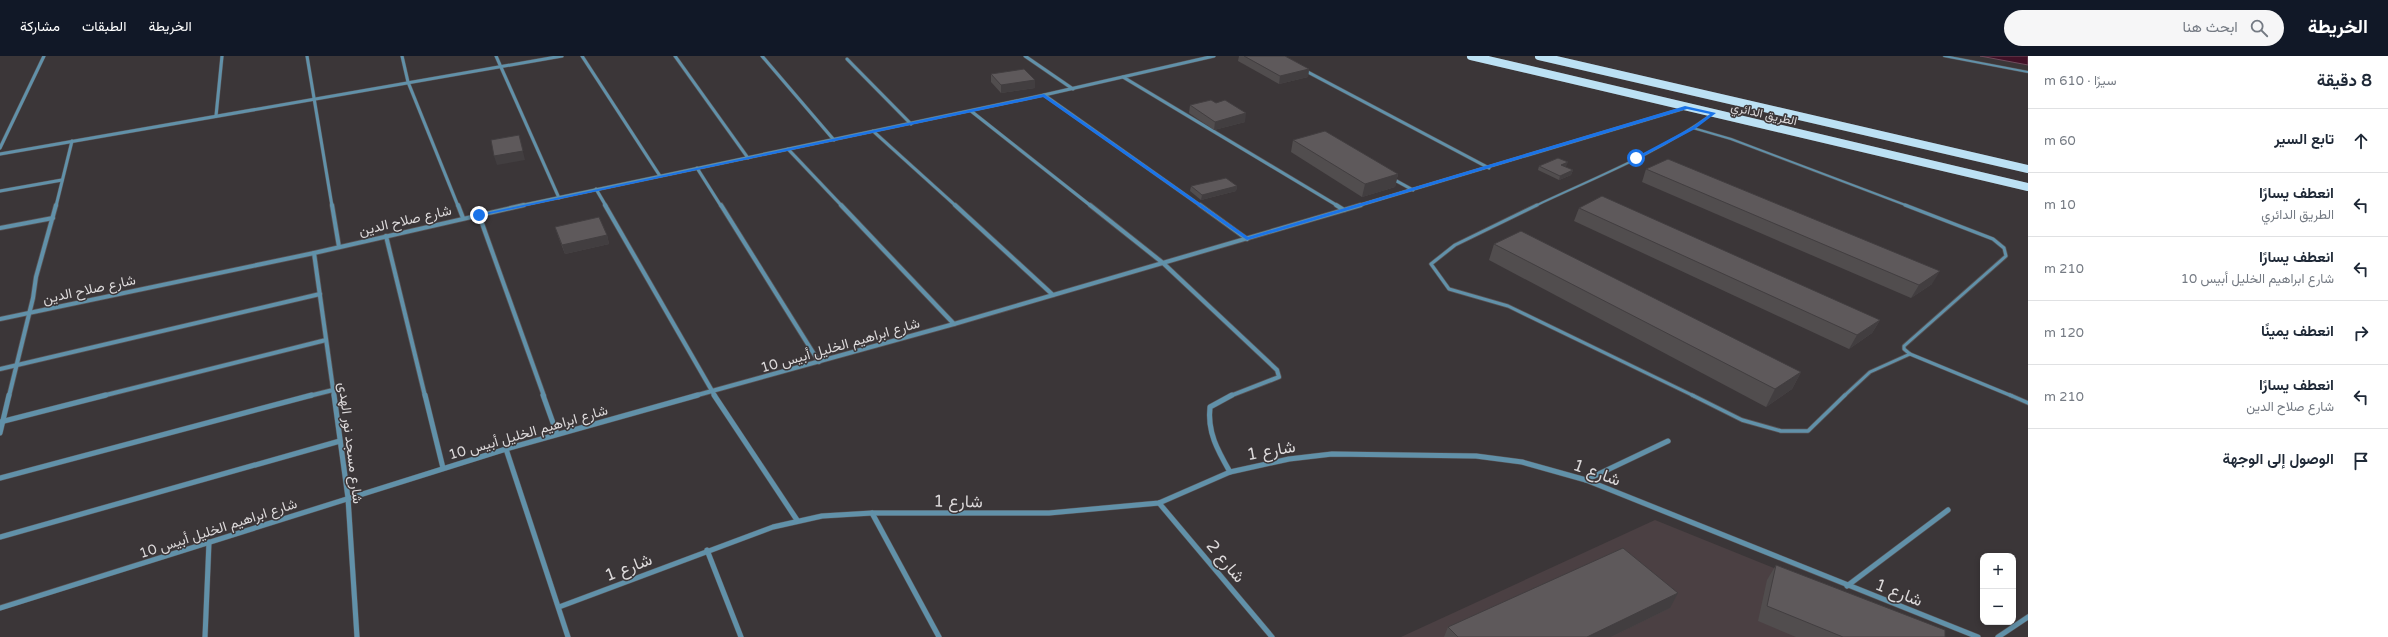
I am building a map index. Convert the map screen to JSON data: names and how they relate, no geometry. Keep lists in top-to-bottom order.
{
  "streets": {
    "main road": ["الطريق الدائري"],
    "street": [
      "شارع صلاح الدين",
      "شارع ابراهيم الخليل أبيس 10",
      "شارع مسجد نور الهدى",
      "شارع 1",
      "شارع 2"
    ]
  },
  "crossings": [
    ["الطريق الدائري", "شارع ابراهيم الخليل أبيس 10"],
    ["شارع صلاح الدين", "شارع مسجد نور الهدى"],
    ["شارع ابراهيم الخليل أبيس 10", "شارع مسجد نور الهدى"],
    ["شارع 1", "شارع 2"]
  ],
  "page": {
    "header": "الخريطة",
    "search": "ابحث هنا",
    "nav": ["الخريطة", "الطبقات", "مشاركة"],
    "heading": ["8 دقيقة", "سيرًا · 610 m"],
    "list": [
      ["تابع السير", "60 m"],
      ["انعطف يسارًا", "الطريق الدائري", "10 m"],
      ["انعطف يسارًا", "شارع ابراهيم الخليل أبيس 10", "210 m"],
      ["انعطف يمينًا", "120 m"],
      ["انعطف يسارًا", "شارع صلاح الدين", "210 m"],
      "الوصول إلى الوجهة"
    ],
    "map_buttons": ["+", "−"]
  }
}
